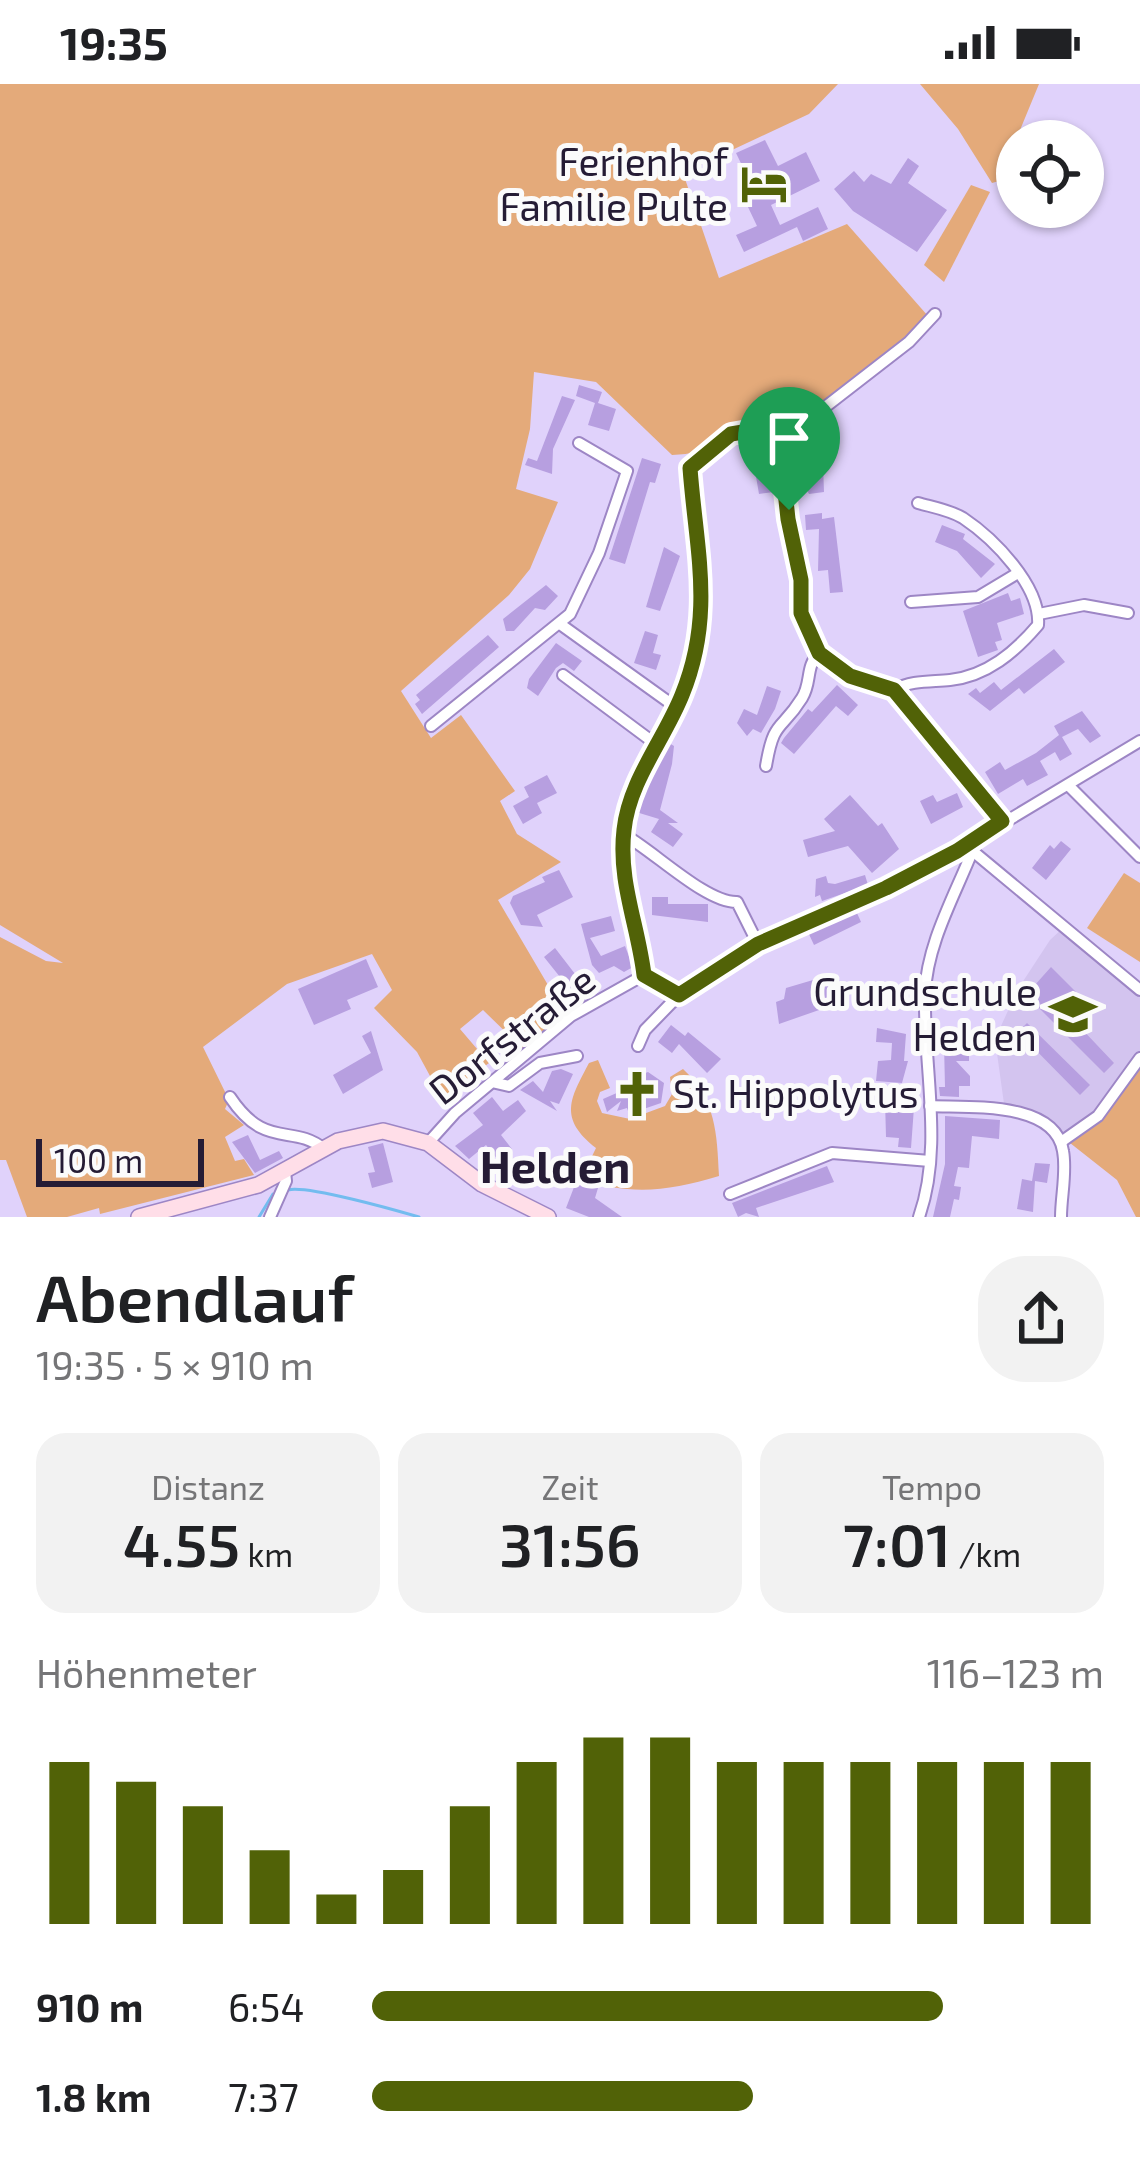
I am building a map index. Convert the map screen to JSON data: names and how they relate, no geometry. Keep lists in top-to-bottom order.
{
  "streets": {
    "street": ["Dorfstraße"]
  },
  "districts": ["Helden"],
  "places": {
    "hotel": ["Ferienhof Familie Pulte"],
    "school or university": ["Grundschule Helden"],
    "church": ["St. Hippolytus"]
  },
  "scale_bar": "100 m",
  "page": {
    "status": "19:35",
    "scale": "100 m",
    "heading": ["Abendlauf", "19:35 · 5 × 910 m"],
    "stats": [
      ["Distanz", "4.55 km"],
      ["Zeit", "31:56"],
      ["Tempo", "7:01 /km"]
    ],
    "chart": ["Höhenmeter", "116–123 m"],
    "list": [
      {
        "name": "910 m",
        "note": "6:54"
      },
      {
        "name": "1.8 km",
        "note": "7:37"
      }
    ]
  }
}
